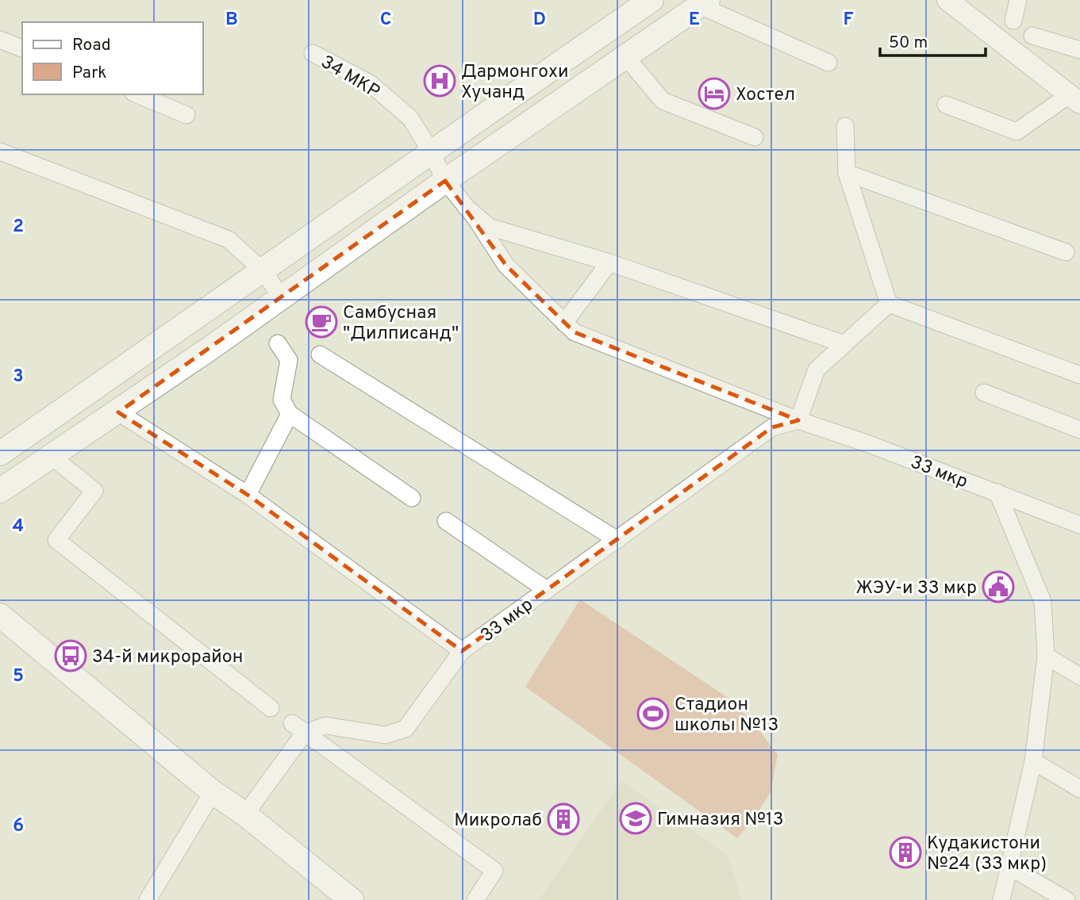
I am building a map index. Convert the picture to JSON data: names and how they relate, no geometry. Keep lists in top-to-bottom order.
{
  "streets": {
    "street": ["34 МКР", "33 мкр"]
  },
  "crossings": [
    ["34 МКР", "33 мкр"]
  ],
  "places": {
    "hospital": ["Дармонгохи Хучанд"],
    "hotel": ["Хостел"],
    "cafe": ["Самбусная \"Дилписанд\""],
    "public building": ["ЖЭУ-и 33 мкр"],
    "bus stop": ["34-й микрорайон"],
    "sports": ["Стадион школы №13"],
    "school or university": ["Гимназия №13"],
    "building": ["Микролаб", "Кудакистони №24 (33 мкр)"]
  },
  "legend": ["Road", "Park"],
  "scale_bar": "50 m",
  "grid": {
    "columns": [
      "B",
      "C",
      "D",
      "E",
      "F"
    ],
    "rows": [
      "2",
      "3",
      "4",
      "5",
      "6"
    ]
  }
}
